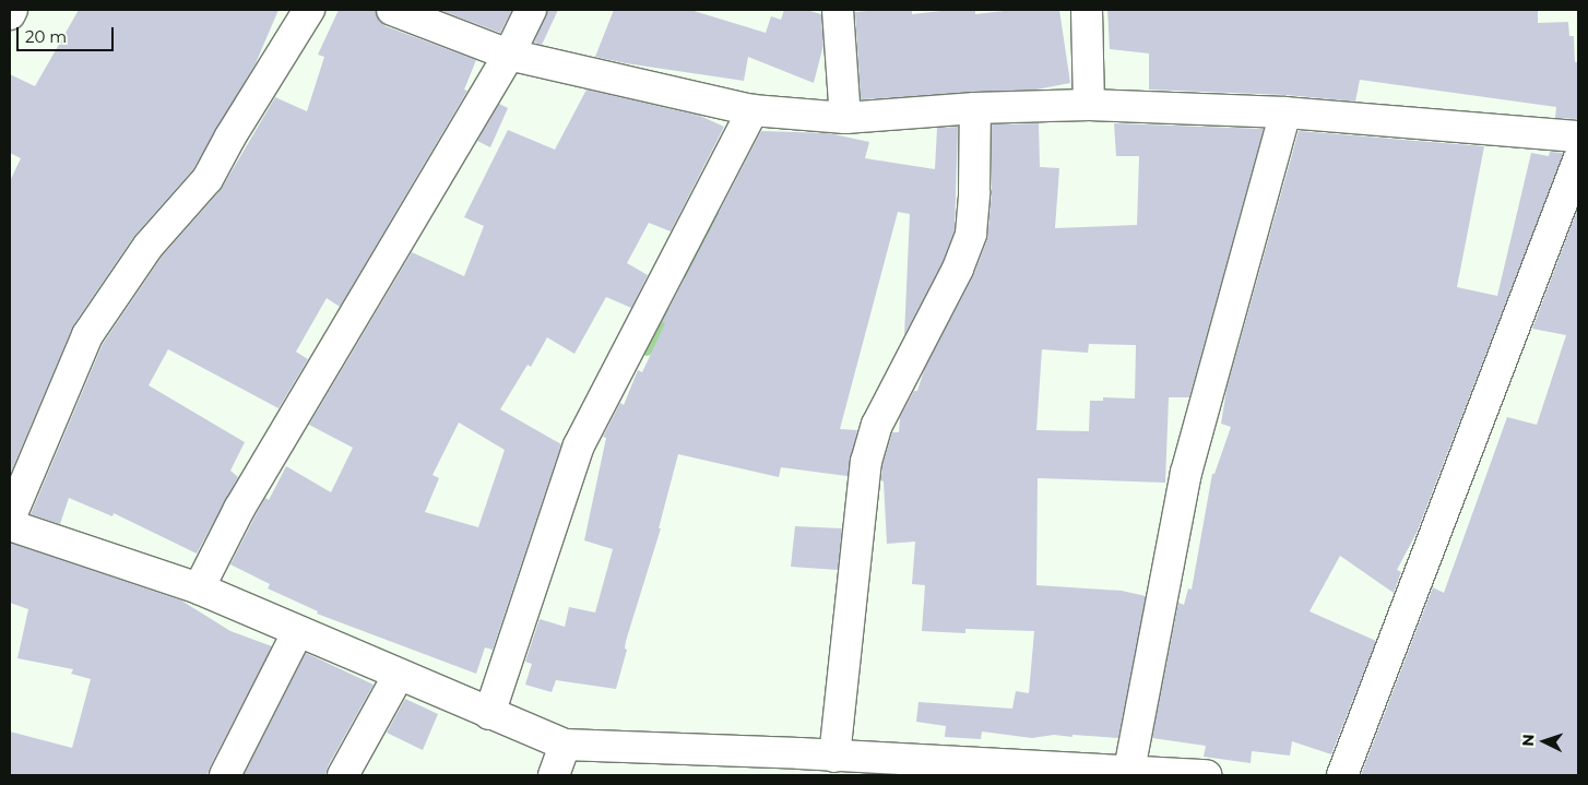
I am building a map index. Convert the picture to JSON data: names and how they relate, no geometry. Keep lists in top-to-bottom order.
{
  "scale_bar": "20 m",
  "north": "left"
}
